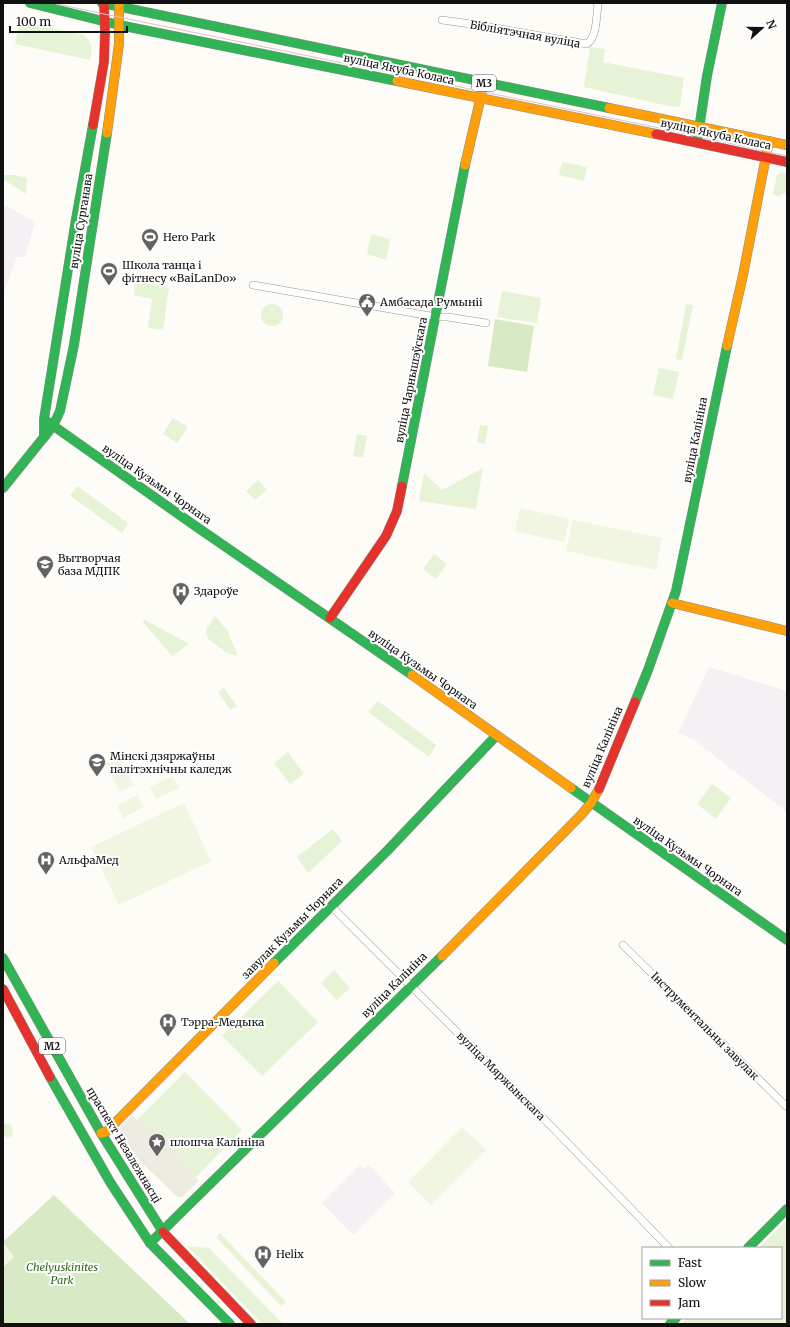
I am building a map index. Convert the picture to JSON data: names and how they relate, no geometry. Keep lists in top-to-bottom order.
{
  "streets": {
    "main road": [
      "вуліца Якуба Коласа",
      "М3",
      "вуліца Сурганава",
      "вуліца Чарнышэўскага",
      "вуліца Калініна",
      "вуліца Кузьмы Чорнага",
      "завулак Кузьмы Чорнага",
      "М2",
      "праспект Незалежнасці"
    ],
    "street": ["Бібліятэчная вуліца", "Інструментальны завулак", "вуліца Мяржынскага"]
  },
  "crossings": [
    ["вуліца Якуба Коласа", "вуліца Сурганава"],
    ["вуліца Якуба Коласа", "вуліца Чарнышэўскага"],
    ["вуліца Якуба Коласа", "вуліца Калініна"],
    ["вуліца Сурганава", "вуліца Кузьмы Чорнага"],
    ["вуліца Чарнышэўскага", "вуліца Кузьмы Чорнага"],
    ["вуліца Калініна", "вуліца Кузьмы Чорнага"],
    ["вуліца Калініна", "М2"],
    ["вуліца Калініна", "вуліца Мяржынскага"],
    ["вуліца Калініна", "праспект Незалежнасці"],
    ["вуліца Кузьмы Чорнага", "завулак Кузьмы Чорнага"],
    ["завулак Кузьмы Чорнага", "вуліца Мяржынскага"],
    ["завулак Кузьмы Чорнага", "праспект Незалежнасці"]
  ],
  "parks": ["Chelyuskinites Park"],
  "places": {
    "sports": ["Hero Park", "Школа танца і фітнесу «BaiLanDo»"],
    "public building": ["Амбасада Румыніі"],
    "school or university": ["Вытворчая база МДПК", "Мінскі дзяржаўны палітэхнічны каледж"],
    "hospital": [
      "Здароўе",
      "АльфаМед",
      "Тэрра-Медыка",
      "Helix"
    ],
    "place": ["плошча Калініна"]
  },
  "legend": ["Fast", "Slow", "Jam"],
  "scale_bar": "100 m",
  "north": "right"
}
